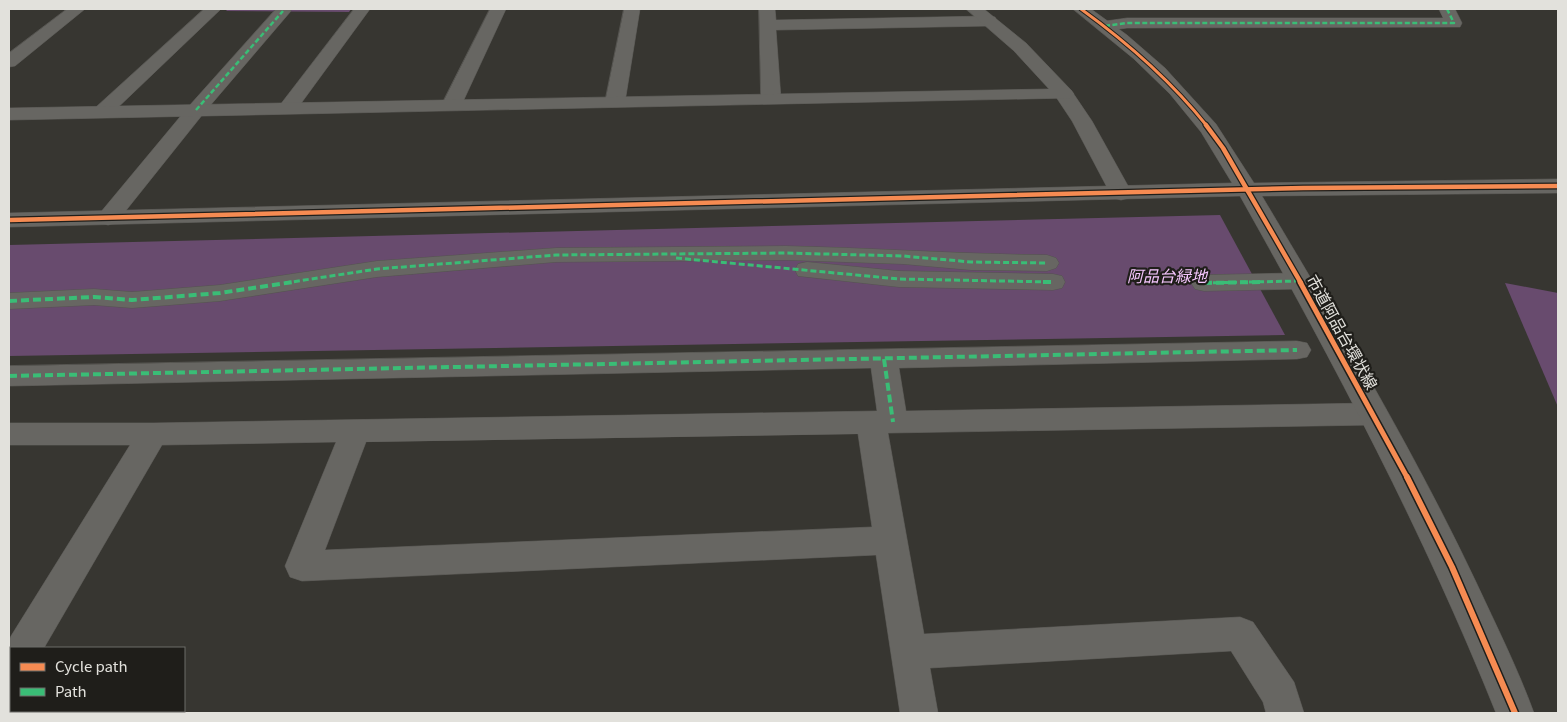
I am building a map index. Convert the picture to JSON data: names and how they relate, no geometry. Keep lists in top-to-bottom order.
{
  "streets": {
    "street": ["市道阿品台環状線"]
  },
  "parks": ["阿品台緑地"],
  "legend": ["Cycle path", "Path"]
}
